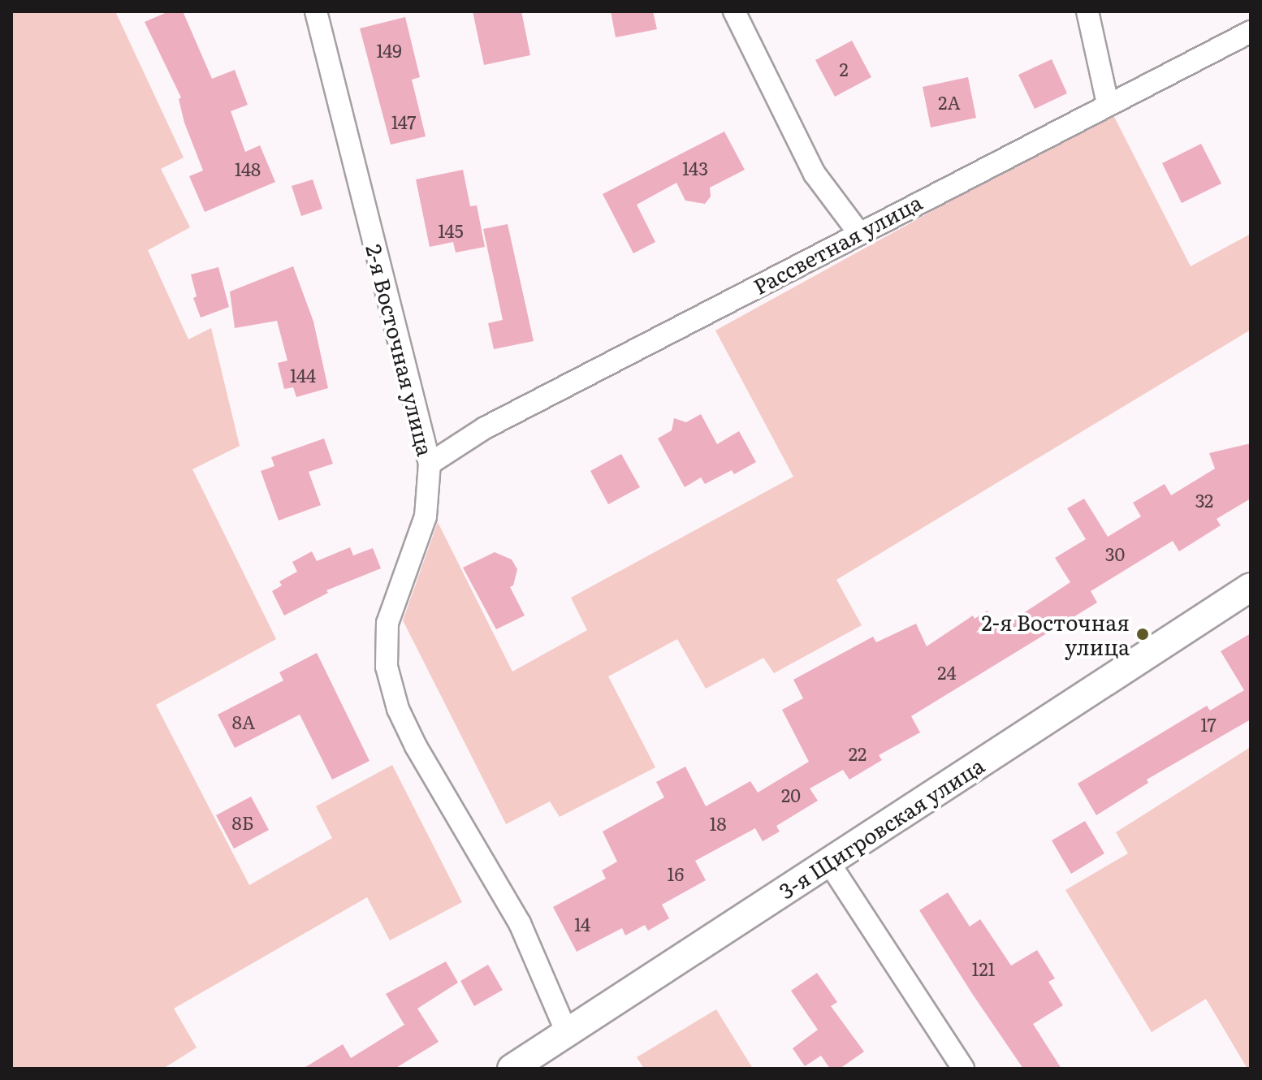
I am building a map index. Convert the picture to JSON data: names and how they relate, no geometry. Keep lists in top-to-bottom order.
{
  "streets": {
    "street": ["Рассветная улица", "2-я Восточная улица", "3-я Щигровская улица"]
  },
  "crossings": [
    ["Рассветная улица", "2-я Восточная улица"],
    ["2-я Восточная улица", "3-я Щигровская улица"]
  ],
  "places": ["2-я Восточная улица"],
  "house_numbers": [
    "149",
    "2",
    "2А",
    "147",
    "143",
    "148",
    "145",
    "144",
    "32",
    "30",
    "24",
    "8А",
    "17",
    "22",
    "20",
    "8Б",
    "18",
    "16",
    "14",
    "121"
  ]
}
